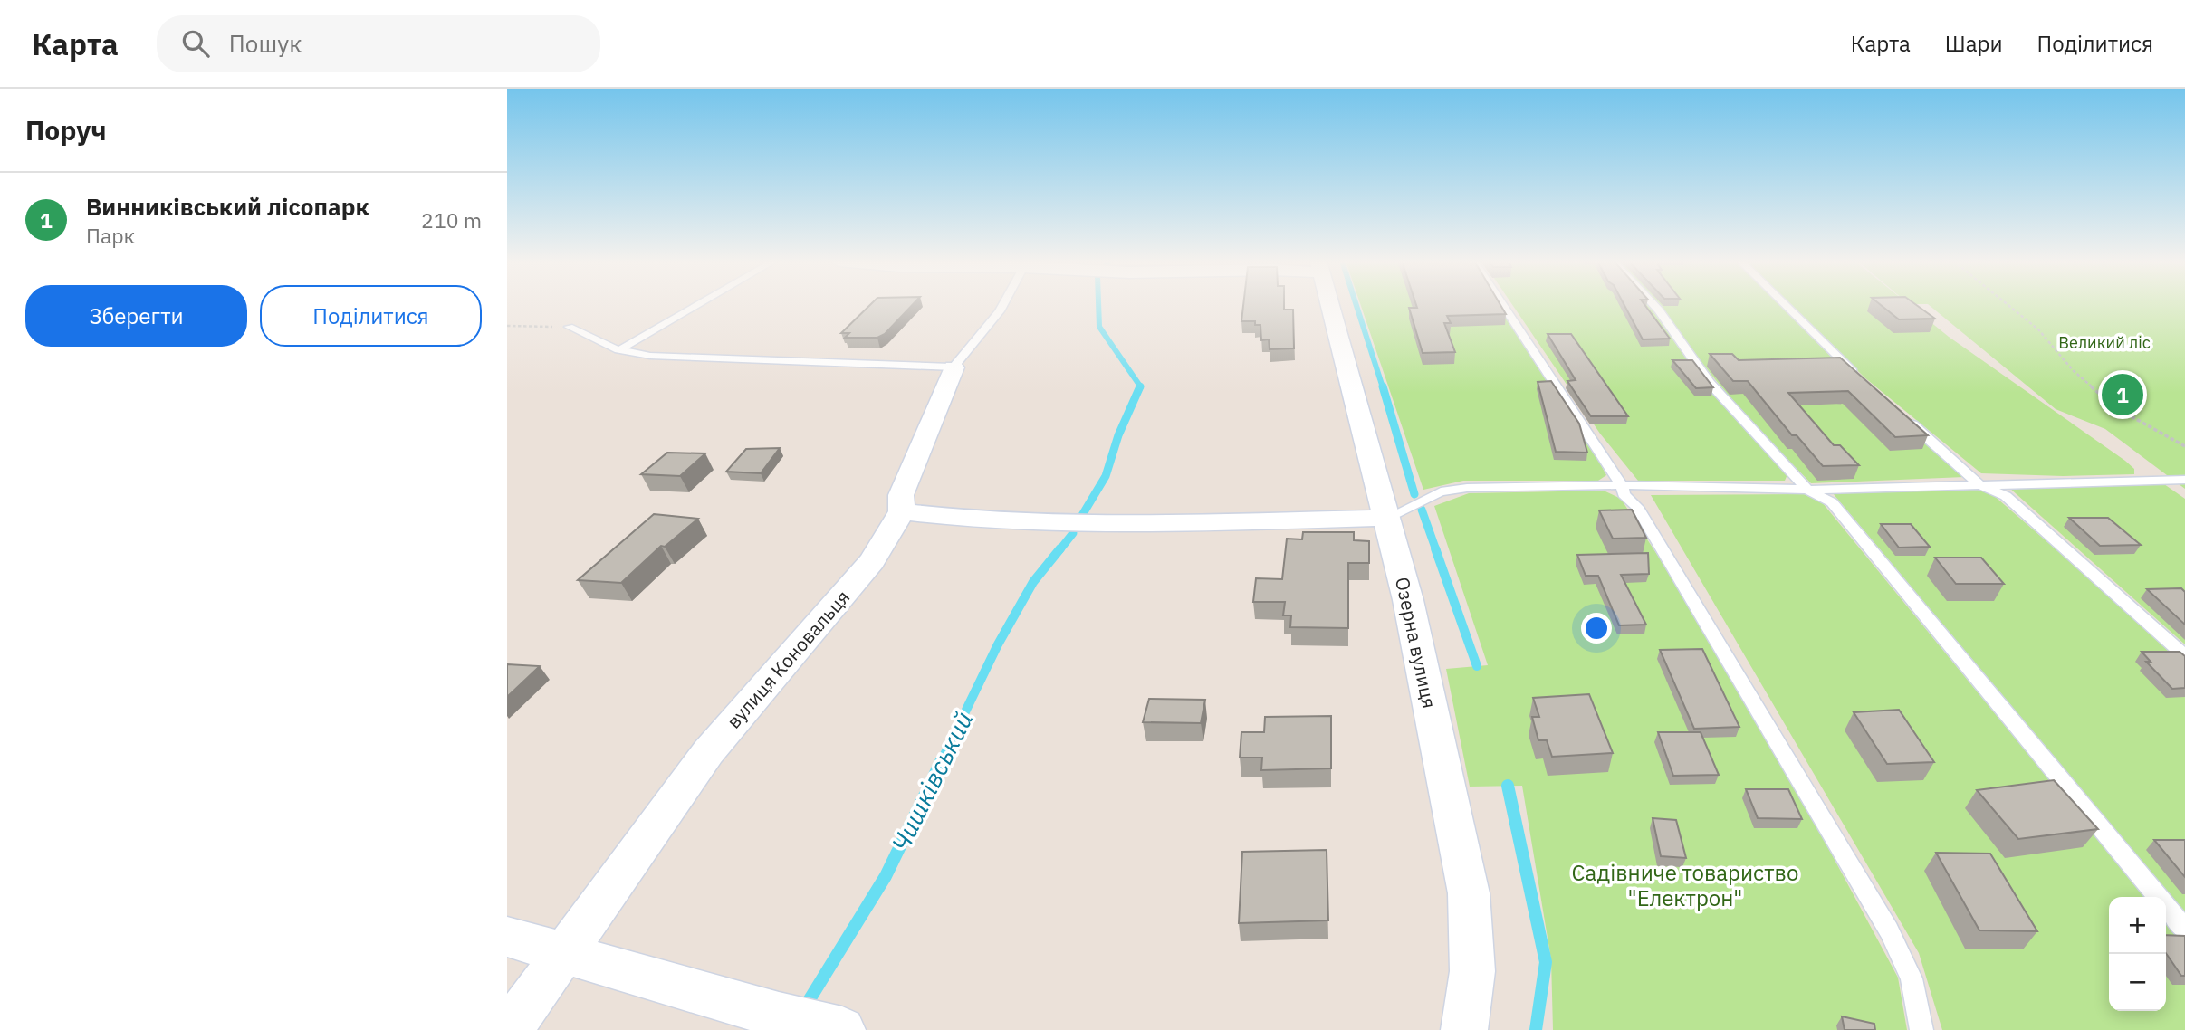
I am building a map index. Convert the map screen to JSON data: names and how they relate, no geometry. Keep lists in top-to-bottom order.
{
  "streets": {
    "street": ["Озерна вулиця", "вулиця Коновальця"]
  },
  "water": ["Чишківський"],
  "parks": ["Великий ліс", "Садівниче товариство \"Електрон\""],
  "page": {
    "header": "Карта",
    "search": "Пошук",
    "nav": ["Карта", "Шари", "Поділитися"],
    "heading": "Поруч",
    "list": [
      {
        "mark": "1",
        "name": "Винниківський лісопарк",
        "note": "Парк",
        "value": "210 m"
      }
    ],
    "buttons": ["Зберегти", "Поділитися"],
    "pins": "1",
    "map_buttons": ["+", "−"]
  }
}
